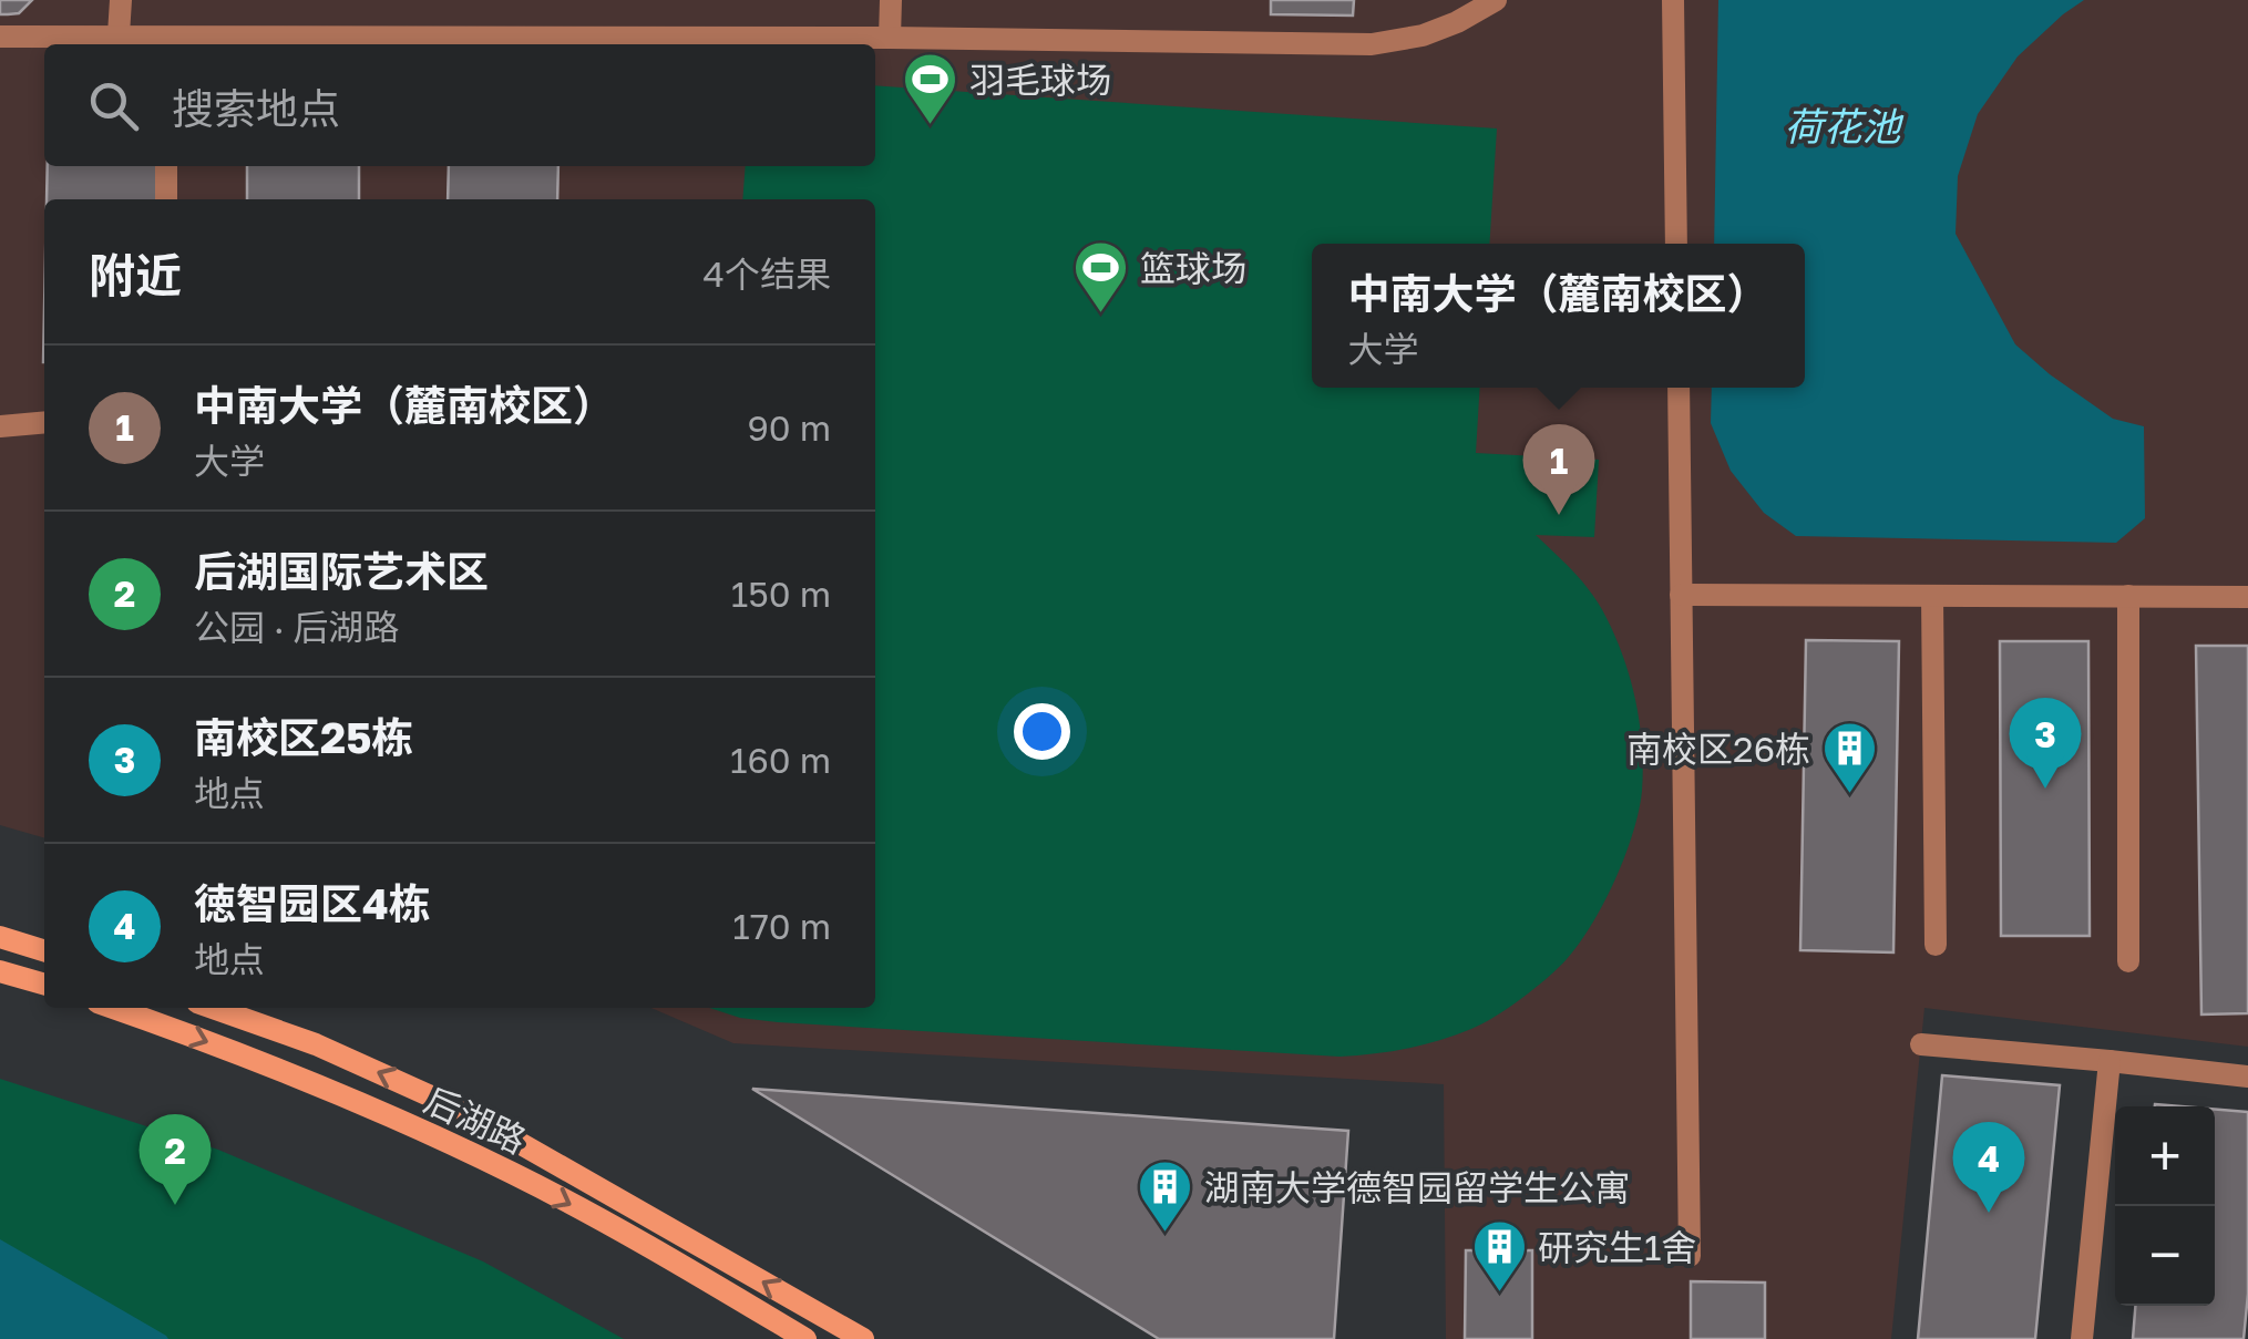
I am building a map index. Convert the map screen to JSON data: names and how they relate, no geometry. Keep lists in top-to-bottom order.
{
  "streets": {
    "main road": ["后湖路"]
  },
  "water": ["荷花池"],
  "places": {
    "sports": ["羽毛球场", "篮球场"],
    "building": ["南校区26栋", "湖南大学德智园留学生公寓", "研究生1舍"]
  },
  "page": {
    "search": "搜索地点",
    "heading": ["附近", "4个结果"],
    "popup": ["中南大学（麓南校区）", "大学"],
    "list": [
      {
        "mark": "1",
        "name": "中南大学（麓南校区）",
        "note": "大学",
        "value": "90 m"
      },
      {
        "mark": "2",
        "name": "后湖国际艺术区",
        "note": "公园 · 后湖路",
        "value": "150 m"
      },
      {
        "mark": "3",
        "name": "南校区25栋",
        "note": "地点",
        "value": "160 m"
      },
      {
        "mark": "4",
        "name": "徳智园区4栋",
        "note": "地点",
        "value": "170 m"
      }
    ],
    "pins": [
      "1",
      "3",
      "2",
      "4"
    ],
    "map_buttons": ["+", "−"]
  }
}
